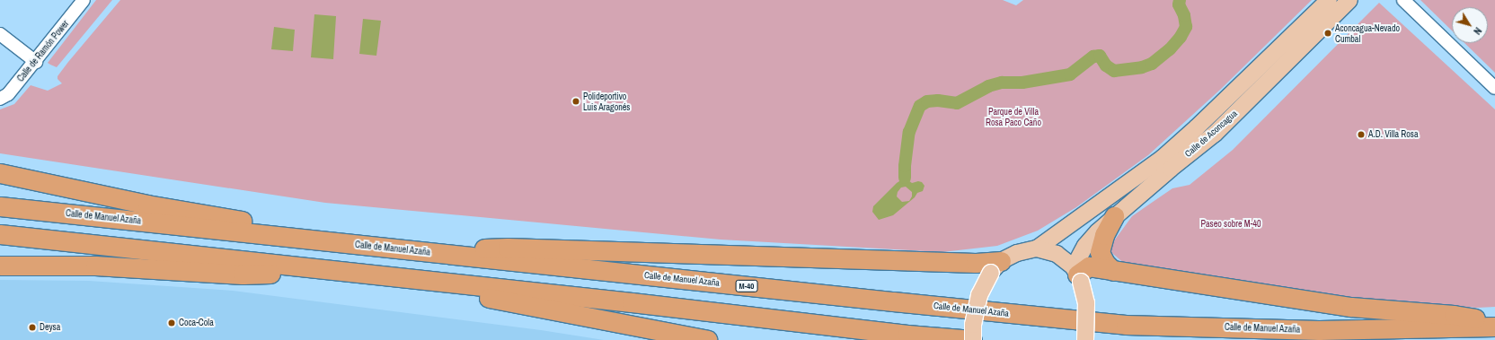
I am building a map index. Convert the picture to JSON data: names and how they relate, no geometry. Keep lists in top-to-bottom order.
{
  "streets": {
    "highway": ["Calle de Manuel Azaña", "M-40"],
    "main road": ["Calle de Aconcagua"],
    "street": ["Calle de Ramón Power"]
  },
  "parks": ["Parque de Villa Rosa Paco Caño", "Paseo sobre M-40"],
  "places": [
    "Aconcagua-Nevado Cumbal",
    "Polideportivo Luis Aragonés",
    "A.D. Villa Rosa",
    "Coca-Cola",
    "Deysa"
  ],
  "north": "bottom right"
}
